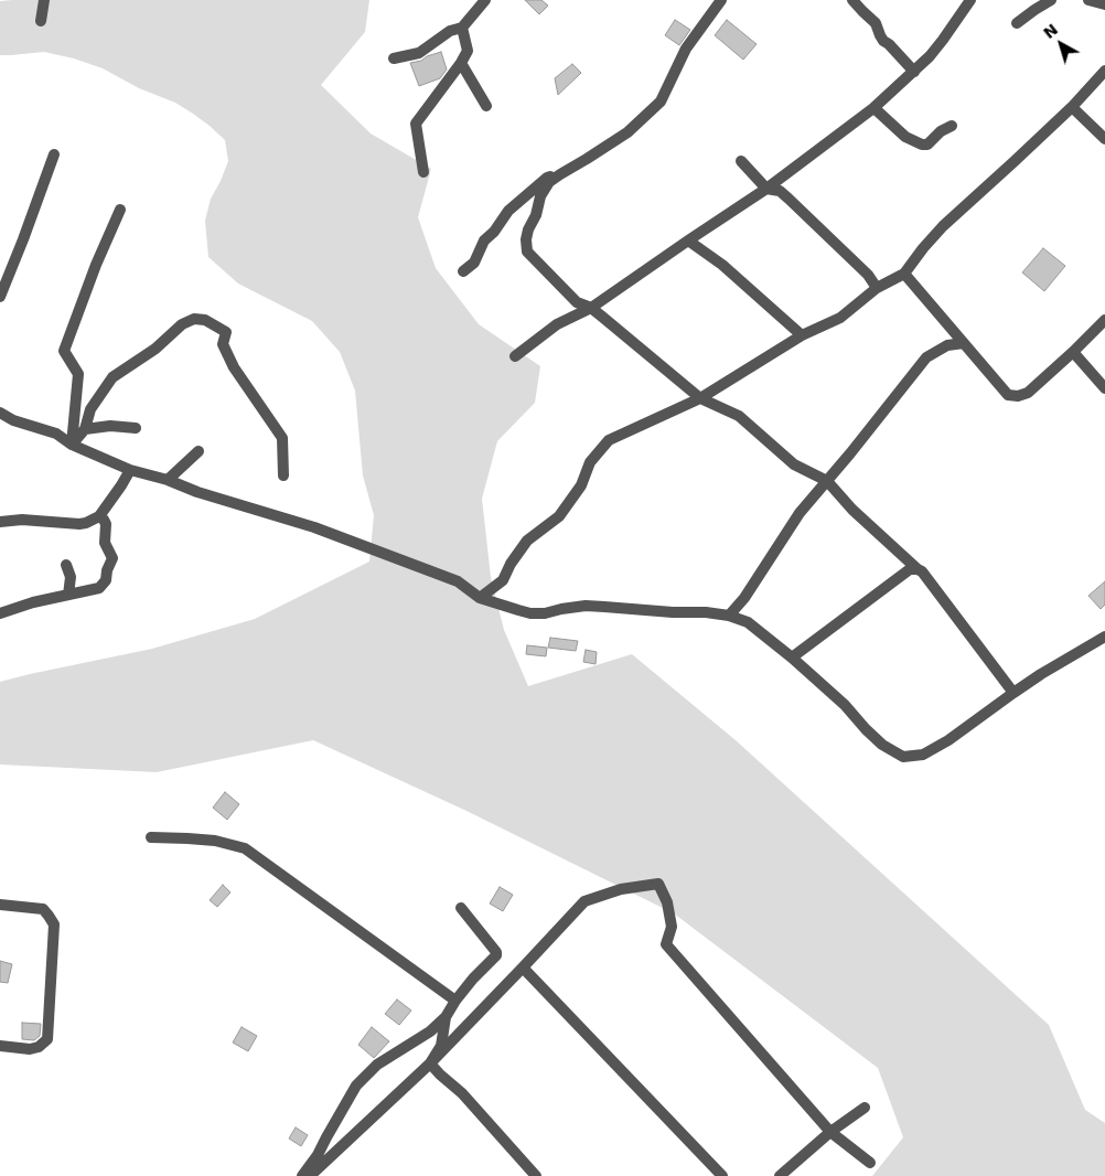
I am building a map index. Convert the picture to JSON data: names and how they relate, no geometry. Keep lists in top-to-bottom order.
{
  "north": "top left"
}
